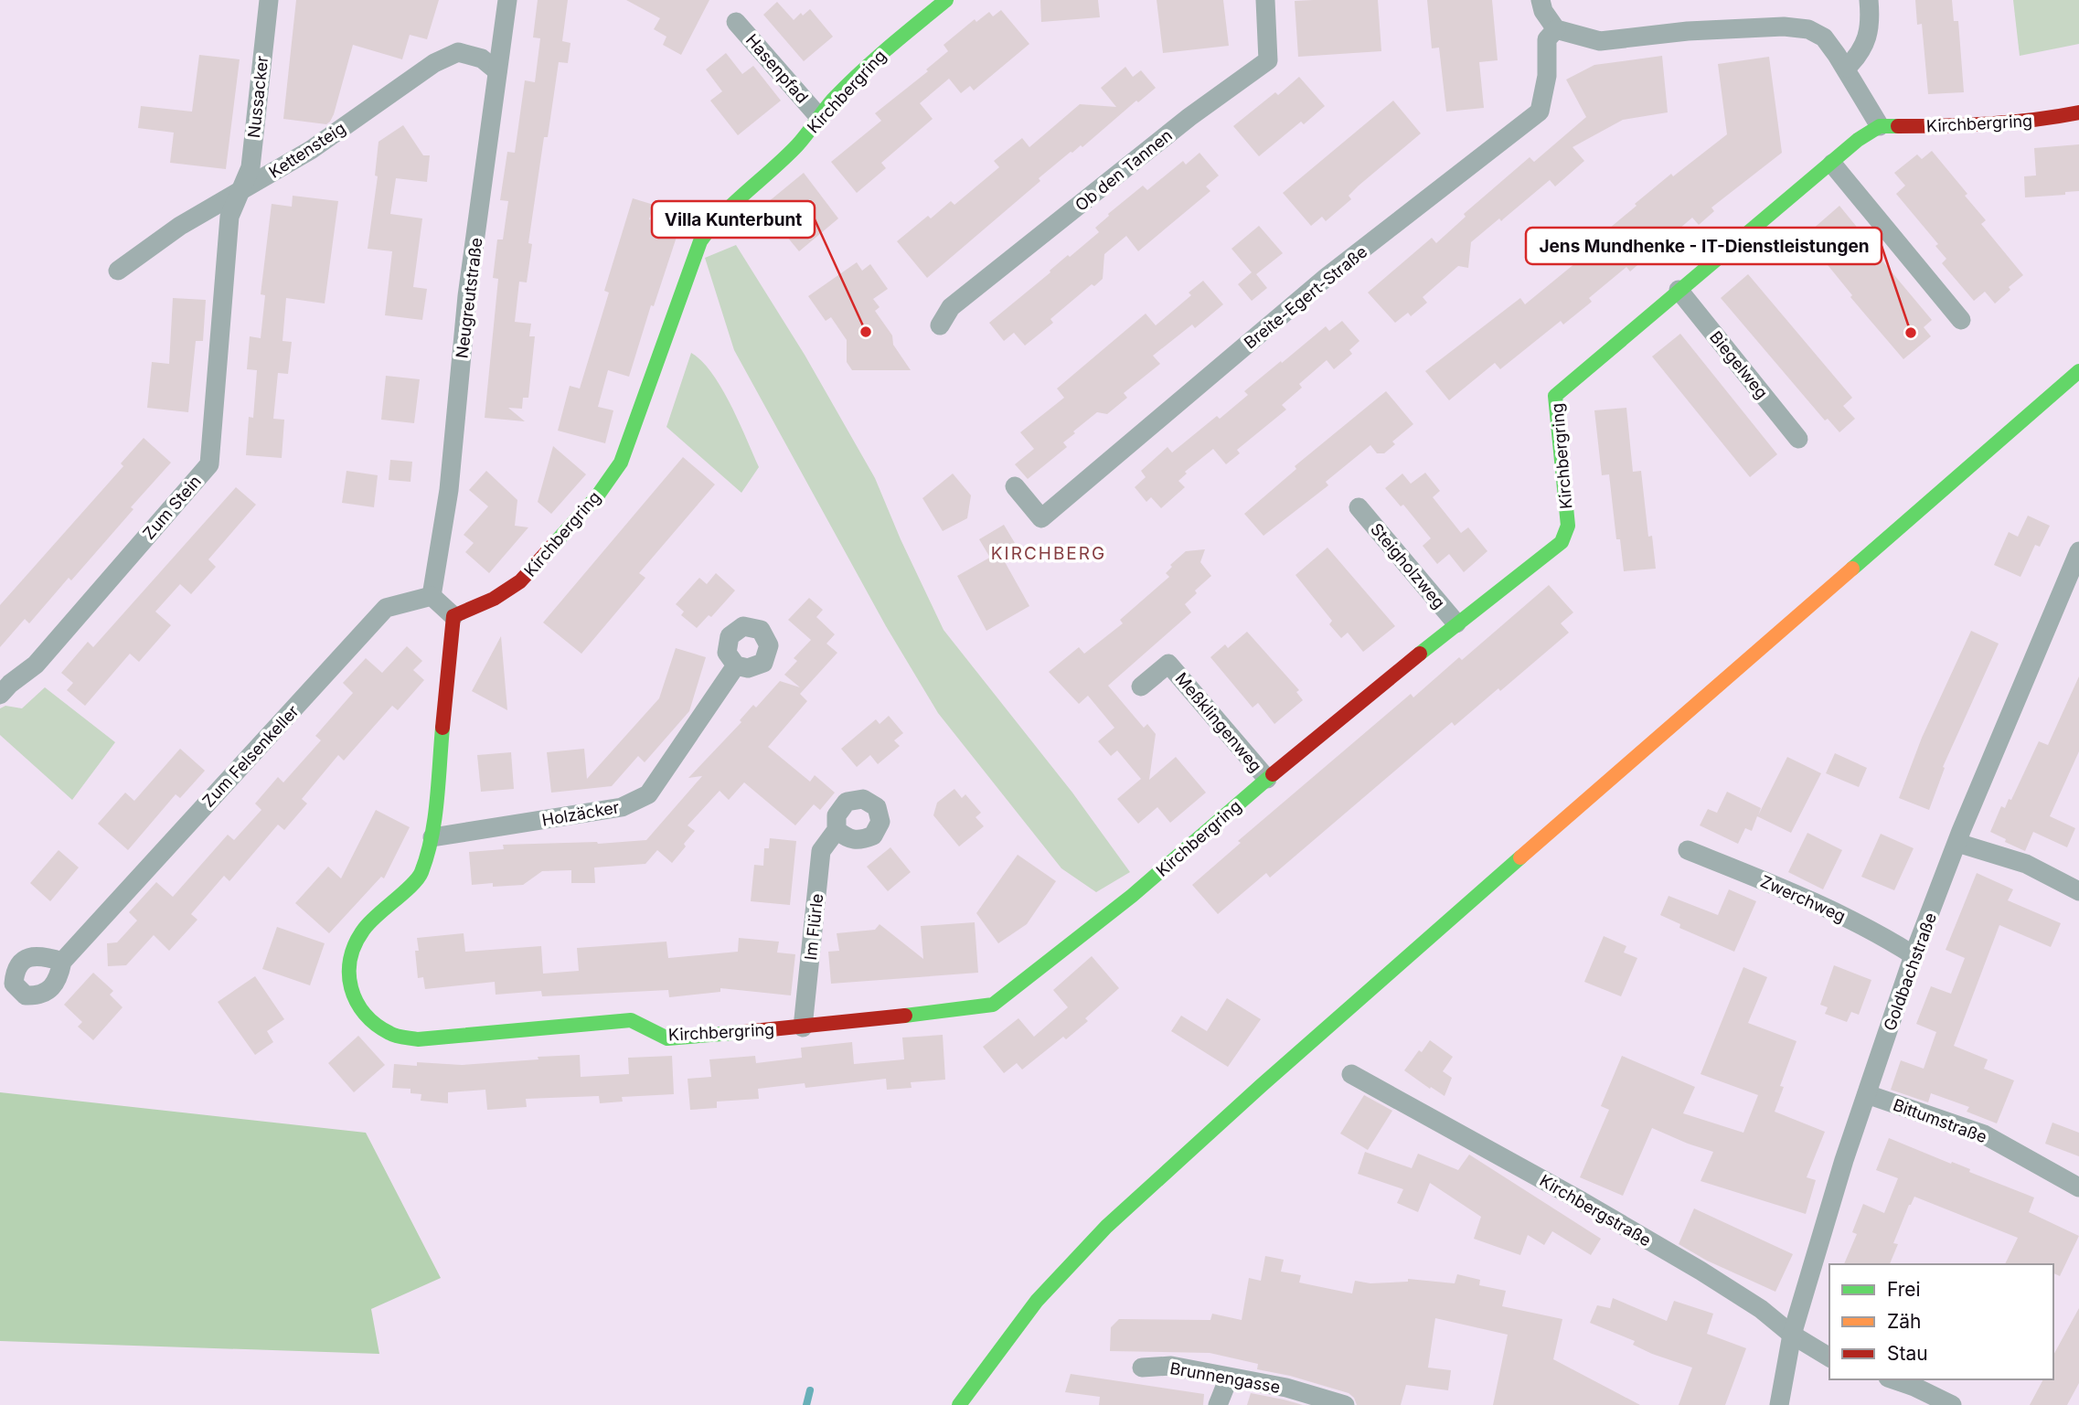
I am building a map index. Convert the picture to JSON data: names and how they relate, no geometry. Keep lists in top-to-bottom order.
{
  "streets": {
    "street": [
      "Hasenpfad",
      "Kirchbergring",
      "Nussacker",
      "Kettensteig",
      "Ob den Tannen",
      "Breite-Egert-Straße",
      "Neugreutstraße",
      "Biegelweg",
      "Zum Stein",
      "Steigholzweg",
      "Meßklingenweg",
      "Zum Felsenkeller",
      "Holzäcker",
      "Zwerchweg",
      "Im Flürle",
      "Goldbachstraße",
      "Bittumstraße",
      "Kirchbergstraße",
      "Brunnengasse"
    ]
  },
  "crossings": [
    ["Hasenpfad", "Kirchbergring"],
    ["Kirchbergring", "Biegelweg"],
    ["Kirchbergring", "Steigholzweg"],
    ["Kirchbergring", "Meßklingenweg"],
    ["Kirchbergring", "Holzäcker"],
    ["Kirchbergring", "Im Flürle"],
    ["Nussacker", "Kettensteig"],
    ["Nussacker", "Zum Stein"],
    ["Kettensteig", "Neugreutstraße"],
    ["Kettensteig", "Zum Stein"],
    ["Neugreutstraße", "Zum Felsenkeller"],
    ["Zwerchweg", "Goldbachstraße"],
    ["Goldbachstraße", "Bittumstraße"],
    ["Goldbachstraße", "Kirchbergstraße"]
  ],
  "districts": ["KIRCHBERG"],
  "places": ["Villa Kunterbunt", "Jens Mundhenke - IT-Dienstleistungen"],
  "legend": ["Frei", "Zäh", "Stau"]
}
